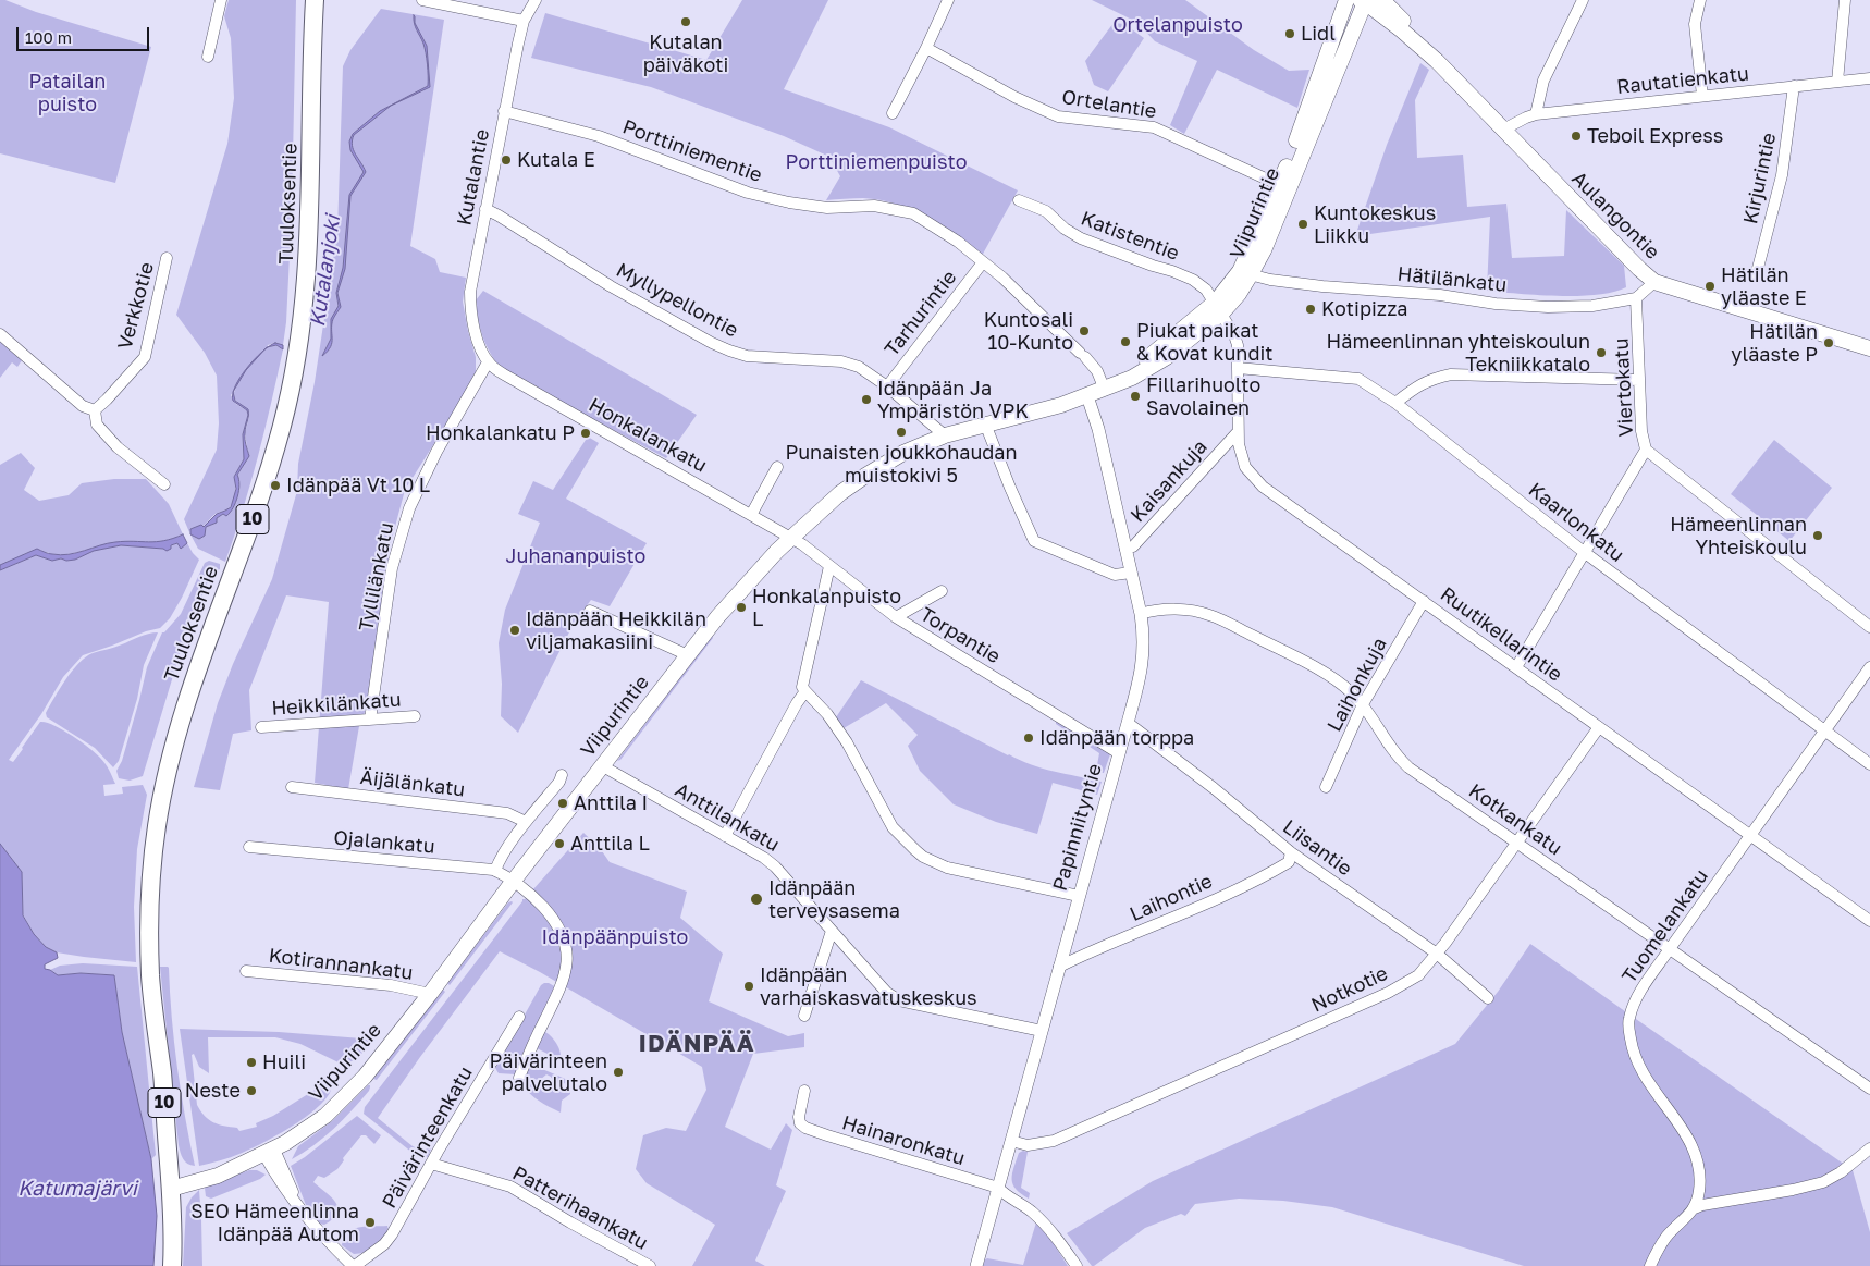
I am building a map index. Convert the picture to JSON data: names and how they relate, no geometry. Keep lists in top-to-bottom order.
{
  "streets": {
    "highway": ["Tuuloksentie", "10"],
    "main road": ["Viipurintie", "Aulangontie"],
    "street": [
      "Rautatienkatu",
      "Ortelantie",
      "Porttiniementie",
      "Kutalantie",
      "Kirjurintie",
      "Katistentie",
      "Hätilänkatu",
      "Myllypellontie",
      "Verkkotie",
      "Tarhurintie",
      "Viertokatu",
      "Honkalankatu",
      "Kaisankuja",
      "Kaarlonkatu",
      "Tyllilänkatu",
      "Ruutikellarintie",
      "Torpantie",
      "Laihonkuja",
      "Heikkilänkatu",
      "Äijälänkatu",
      "Anttilankatu",
      "Kotkankatu",
      "Papinniityntie",
      "Ojalankatu",
      "Liisantie",
      "Laihontie",
      "Tuomelankatu",
      "Kotirannankatu",
      "Notkotie",
      "Päivärinteenkatu",
      "Hainaronkatu",
      "Patterihaankatu"
    ]
  },
  "crossings": [
    ["Rautatienkatu", "Kirjurintie"],
    ["Rautatienkatu", "Aulangontie"],
    ["Ortelantie", "Viipurintie"],
    ["Porttiniementie", "Kutalantie"],
    ["Porttiniementie", "Viipurintie"],
    ["Porttiniementie", "Tarhurintie"],
    ["Kutalantie", "Myllypellontie"],
    ["Kutalantie", "Honkalankatu"],
    ["Kutalantie", "Tyllilänkatu"],
    ["Tuuloksentie", "Viipurintie"],
    ["Viipurintie", "Aulangontie"],
    ["Viipurintie", "Katistentie"],
    ["Viipurintie", "Hätilänkatu"],
    ["Viipurintie", "Myllypellontie"],
    ["Viipurintie", "Honkalankatu"],
    ["Viipurintie", "Ruutikellarintie"],
    ["Viipurintie", "Torpantie"],
    ["Viipurintie", "Anttilankatu"],
    ["Viipurintie", "Papinniityntie"],
    ["Viipurintie", "Ojalankatu"],
    ["Viipurintie", "Kotirannankatu"],
    ["Katistentie", "Ruutikellarintie"],
    ["Hätilänkatu", "Viertokatu"],
    ["Myllypellontie", "Tarhurintie"],
    ["Honkalankatu", "Tyllilänkatu"],
    ["Honkalankatu", "Torpantie"],
    ["Kaisankuja", "Ruutikellarintie"],
    ["Kaisankuja", "Papinniityntie"],
    ["Kaarlonkatu", "Ruutikellarintie"],
    ["Kaarlonkatu", "Tuomelankatu"],
    ["Tyllilänkatu", "Heikkilänkatu"],
    ["Ruutikellarintie", "Laihonkuja"],
    ["Ruutikellarintie", "Tuomelankatu"],
    ["Ruutikellarintie", "Notkotie"],
    ["Torpantie", "Papinniityntie"],
    ["Laihonkuja", "Kotkankatu"],
    ["Anttilankatu", "Papinniityntie"],
    ["Kotkankatu", "Papinniityntie"],
    ["Kotkankatu", "Tuomelankatu"],
    ["Kotkankatu", "Notkotie"],
    ["Papinniityntie", "Liisantie"],
    ["Papinniityntie", "Laihontie"],
    ["Papinniityntie", "Notkotie"],
    ["Papinniityntie", "Hainaronkatu"],
    ["Liisantie", "Laihontie"],
    ["Liisantie", "Notkotie"],
    ["Päivärinteenkatu", "Patterihaankatu"]
  ],
  "districts": ["IDÄNPÄÄ"],
  "water": ["Kutalanjoki", "Katumajärvi"],
  "parks": [
    "Ortelanpuisto",
    "Patailan puisto",
    "Porttiniemenpuisto",
    "Juhananpuisto",
    "Idänpäänpuisto"
  ],
  "places": [
    "Kutalan päiväkoti",
    "Lidl",
    "Teboil Express",
    "Kutala E",
    "Kuntokeskus Liikku",
    "Hätilän yläaste E",
    "Kotipizza",
    "Kuntosali 10-Kunto",
    "Piukat paikat & Kovat kundit",
    "Hätilän yläaste P",
    "Hämeenlinnan yhteiskoulun Tekniikkatalo",
    "Fillarihuolto Savolainen",
    "Idänpään Ja Ympäristön VPK",
    "Punaisten joukkohaudan muistokivi 5",
    "Honkalankatu P",
    "Idänpää Vt 10 L",
    "Hämeenlinnan Yhteiskoulu",
    "Honkalanpuisto L",
    "Idänpään Heikkilän viljamakasiini",
    "Idänpään torppa",
    "Anttila I",
    "Anttila L",
    "Idänpään terveysasema",
    "Idänpään varhaiskasvatuskeskus",
    "Huili",
    "Päivärinteen palvelutalo",
    "Neste",
    "SEO Hämeenlinna Idänpää Autom"
  ],
  "scale_bar": "100 m"
}
